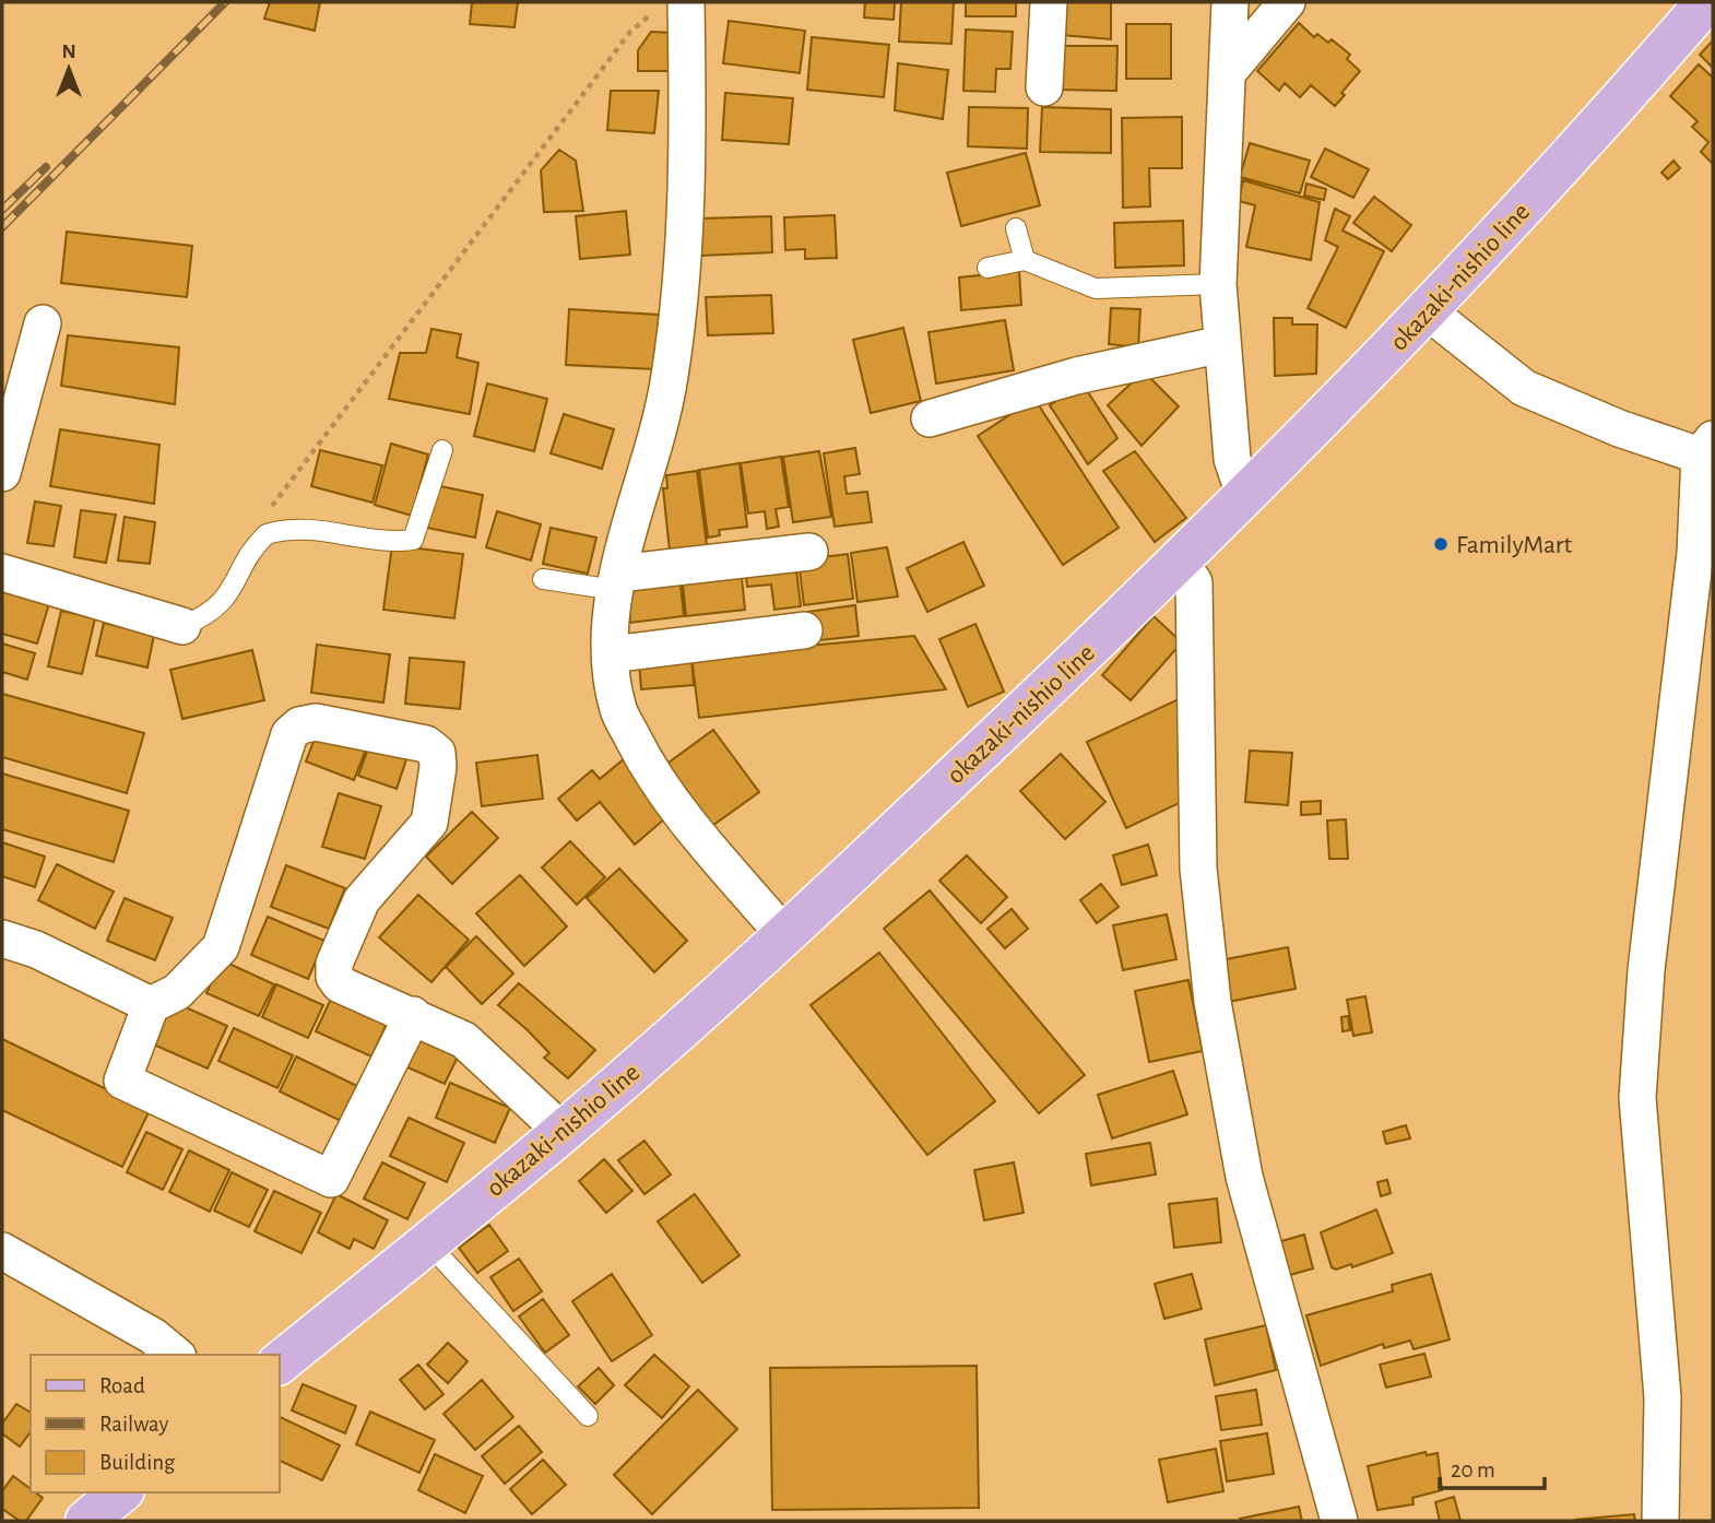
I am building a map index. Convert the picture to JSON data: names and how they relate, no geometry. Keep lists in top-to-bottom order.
{
  "streets": {
    "main road": ["okazaki-nishio line"]
  },
  "places": ["FamilyMart"],
  "legend": ["Road", "Railway", "Building"],
  "scale_bar": "20 m",
  "north": "top"
}
